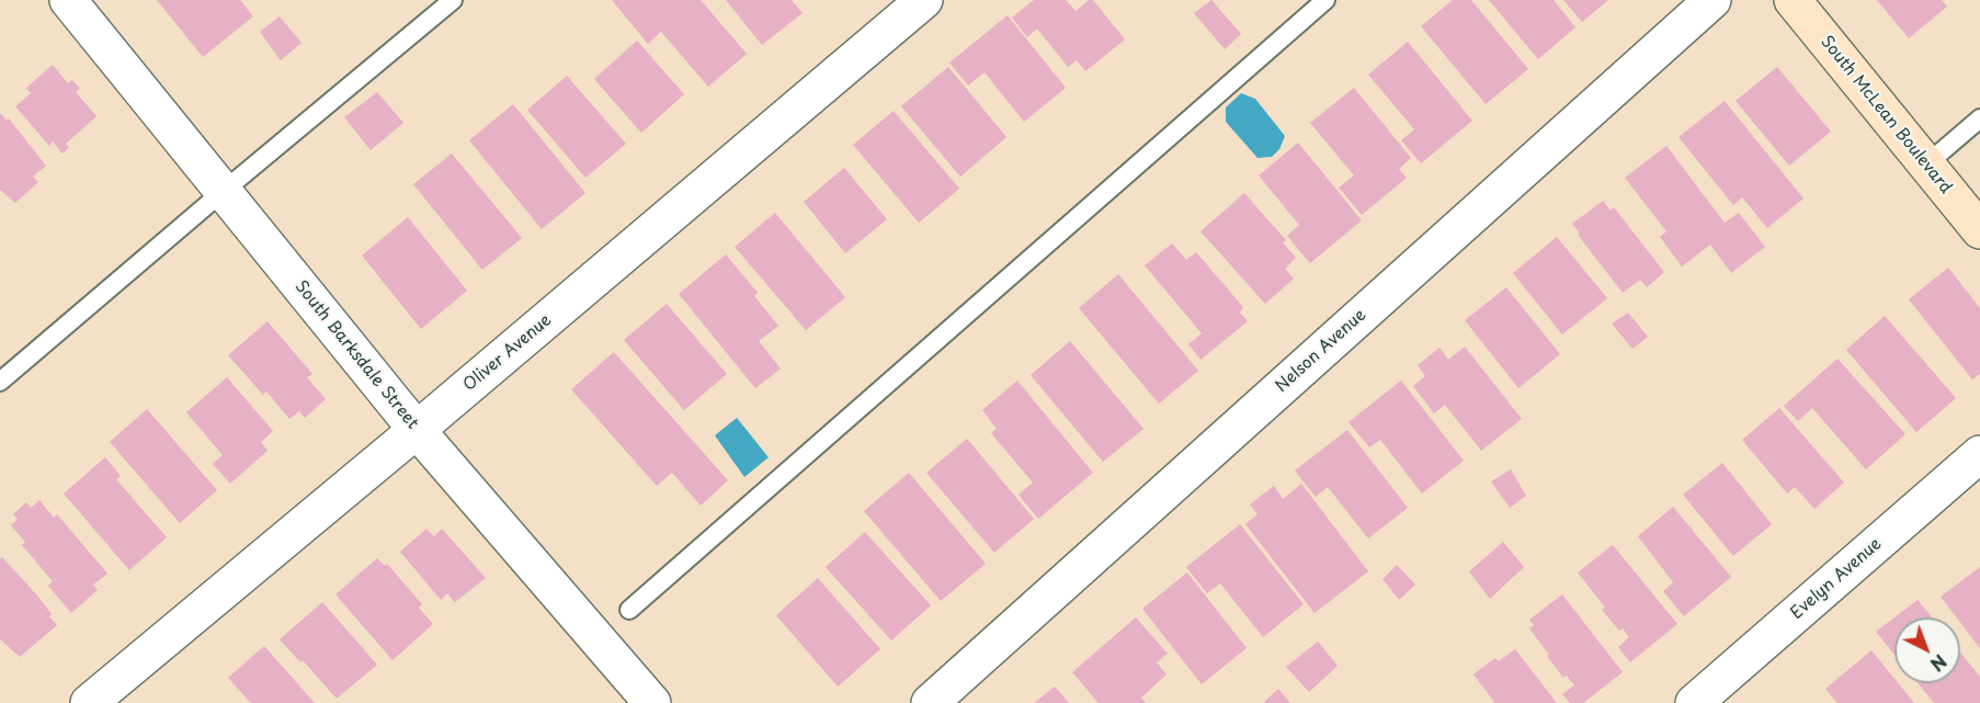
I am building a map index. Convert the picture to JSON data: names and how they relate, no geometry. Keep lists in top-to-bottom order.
{
  "streets": {
    "main road": ["South McLean Boulevard"],
    "street": [
      "Nelson Avenue",
      "Oliver Avenue",
      "South Barksdale Street",
      "Evelyn Avenue"
    ]
  },
  "crossings": [
    ["Oliver Avenue", "South Barksdale Street"]
  ],
  "north": "bottom right"
}
